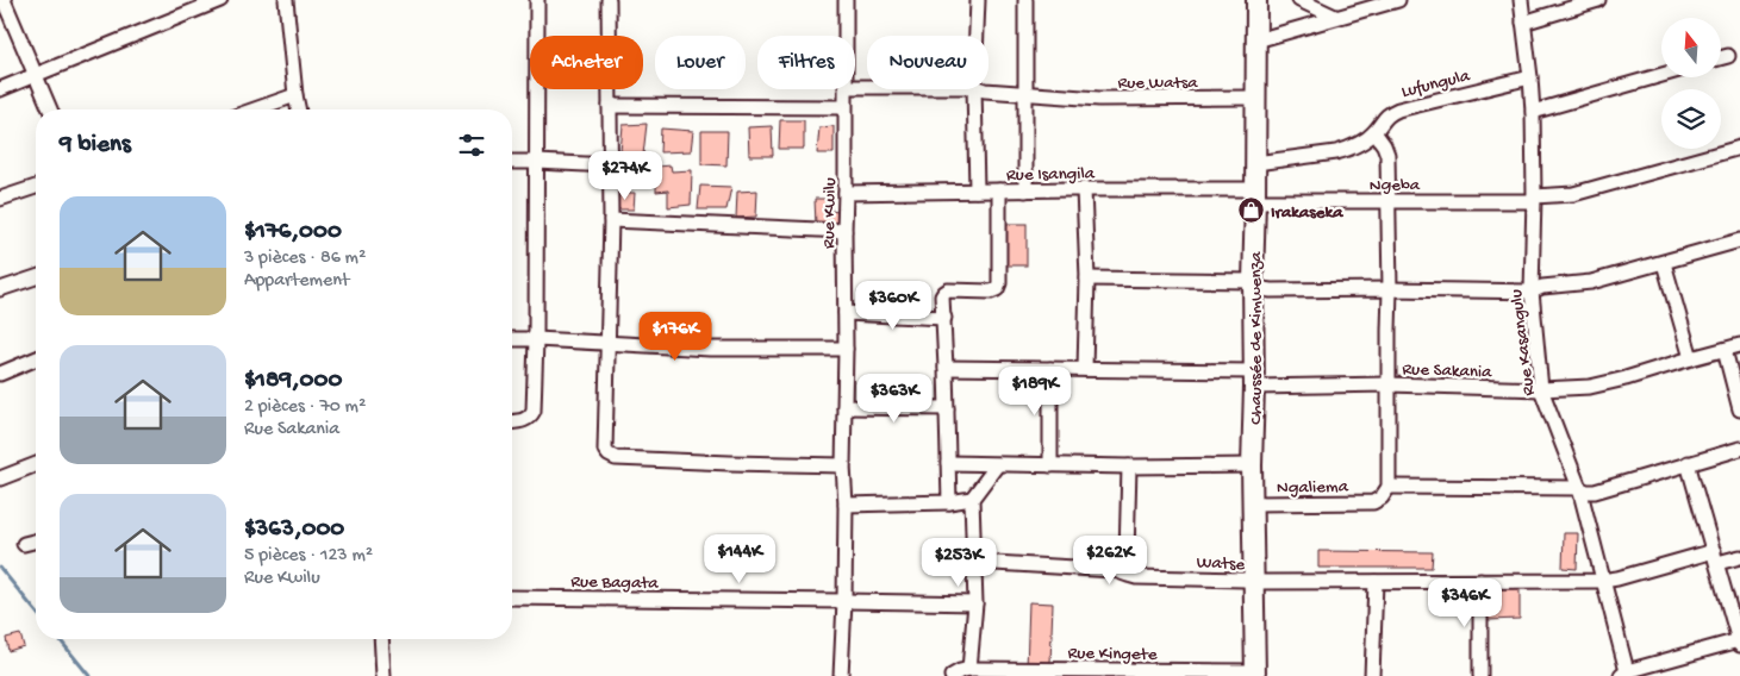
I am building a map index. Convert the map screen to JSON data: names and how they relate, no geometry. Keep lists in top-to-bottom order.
{
  "streets": {
    "street": [
      "Rue Watsa",
      "Lufungula",
      "Rue Isangila",
      "Ngeba",
      "Rue Kwilu",
      "Chaussée de Kimwenza",
      "Rue Kasangulu",
      "Rue Sakania",
      "Ngaliema",
      "Watse",
      "Rue Bagata",
      "Rue Kingete"
    ]
  },
  "crossings": [
    ["Rue Watsa", "Chaussée de Kimwenza"],
    ["Lufungula", "Chaussée de Kimwenza"],
    ["Lufungula", "Rue Kasangulu"],
    ["Rue Isangila", "Ngeba"],
    ["Rue Isangila", "Rue Kwilu"],
    ["Rue Isangila", "Chaussée de Kimwenza"],
    ["Ngeba", "Chaussée de Kimwenza"],
    ["Ngeba", "Rue Kasangulu"],
    ["Rue Kwilu", "Rue Bagata"],
    ["Chaussée de Kimwenza", "Rue Sakania"],
    ["Chaussée de Kimwenza", "Ngaliema"],
    ["Chaussée de Kimwenza", "Watse"],
    ["Chaussée de Kimwenza", "Rue Kingete"],
    ["Rue Kasangulu", "Rue Sakania"],
    ["Rue Kasangulu", "Watse"]
  ],
  "places": {
    "shop": ["Irakaseka"]
  },
  "north": "top",
  "page": {
    "chip": [
      "Acheter",
      "Louer",
      "Filtres",
      "Nouveau"
    ],
    "heading": "9 biens",
    "price": [
      "$274K",
      "$360K",
      "$176K",
      "$189K",
      "$363K",
      "$144K",
      "$262K",
      "$253K",
      "$346K"
    ],
    "list": [
      {
        "name": "$176,000",
        "note": "3 pièces · 86 m² · Appartement"
      },
      {
        "name": "$189,000",
        "note": "2 pièces · 70 m² · Rue Sakania"
      },
      {
        "name": "$363,000",
        "note": "5 pièces · 123 m² · Rue Kwilu"
      }
    ]
  }
}
